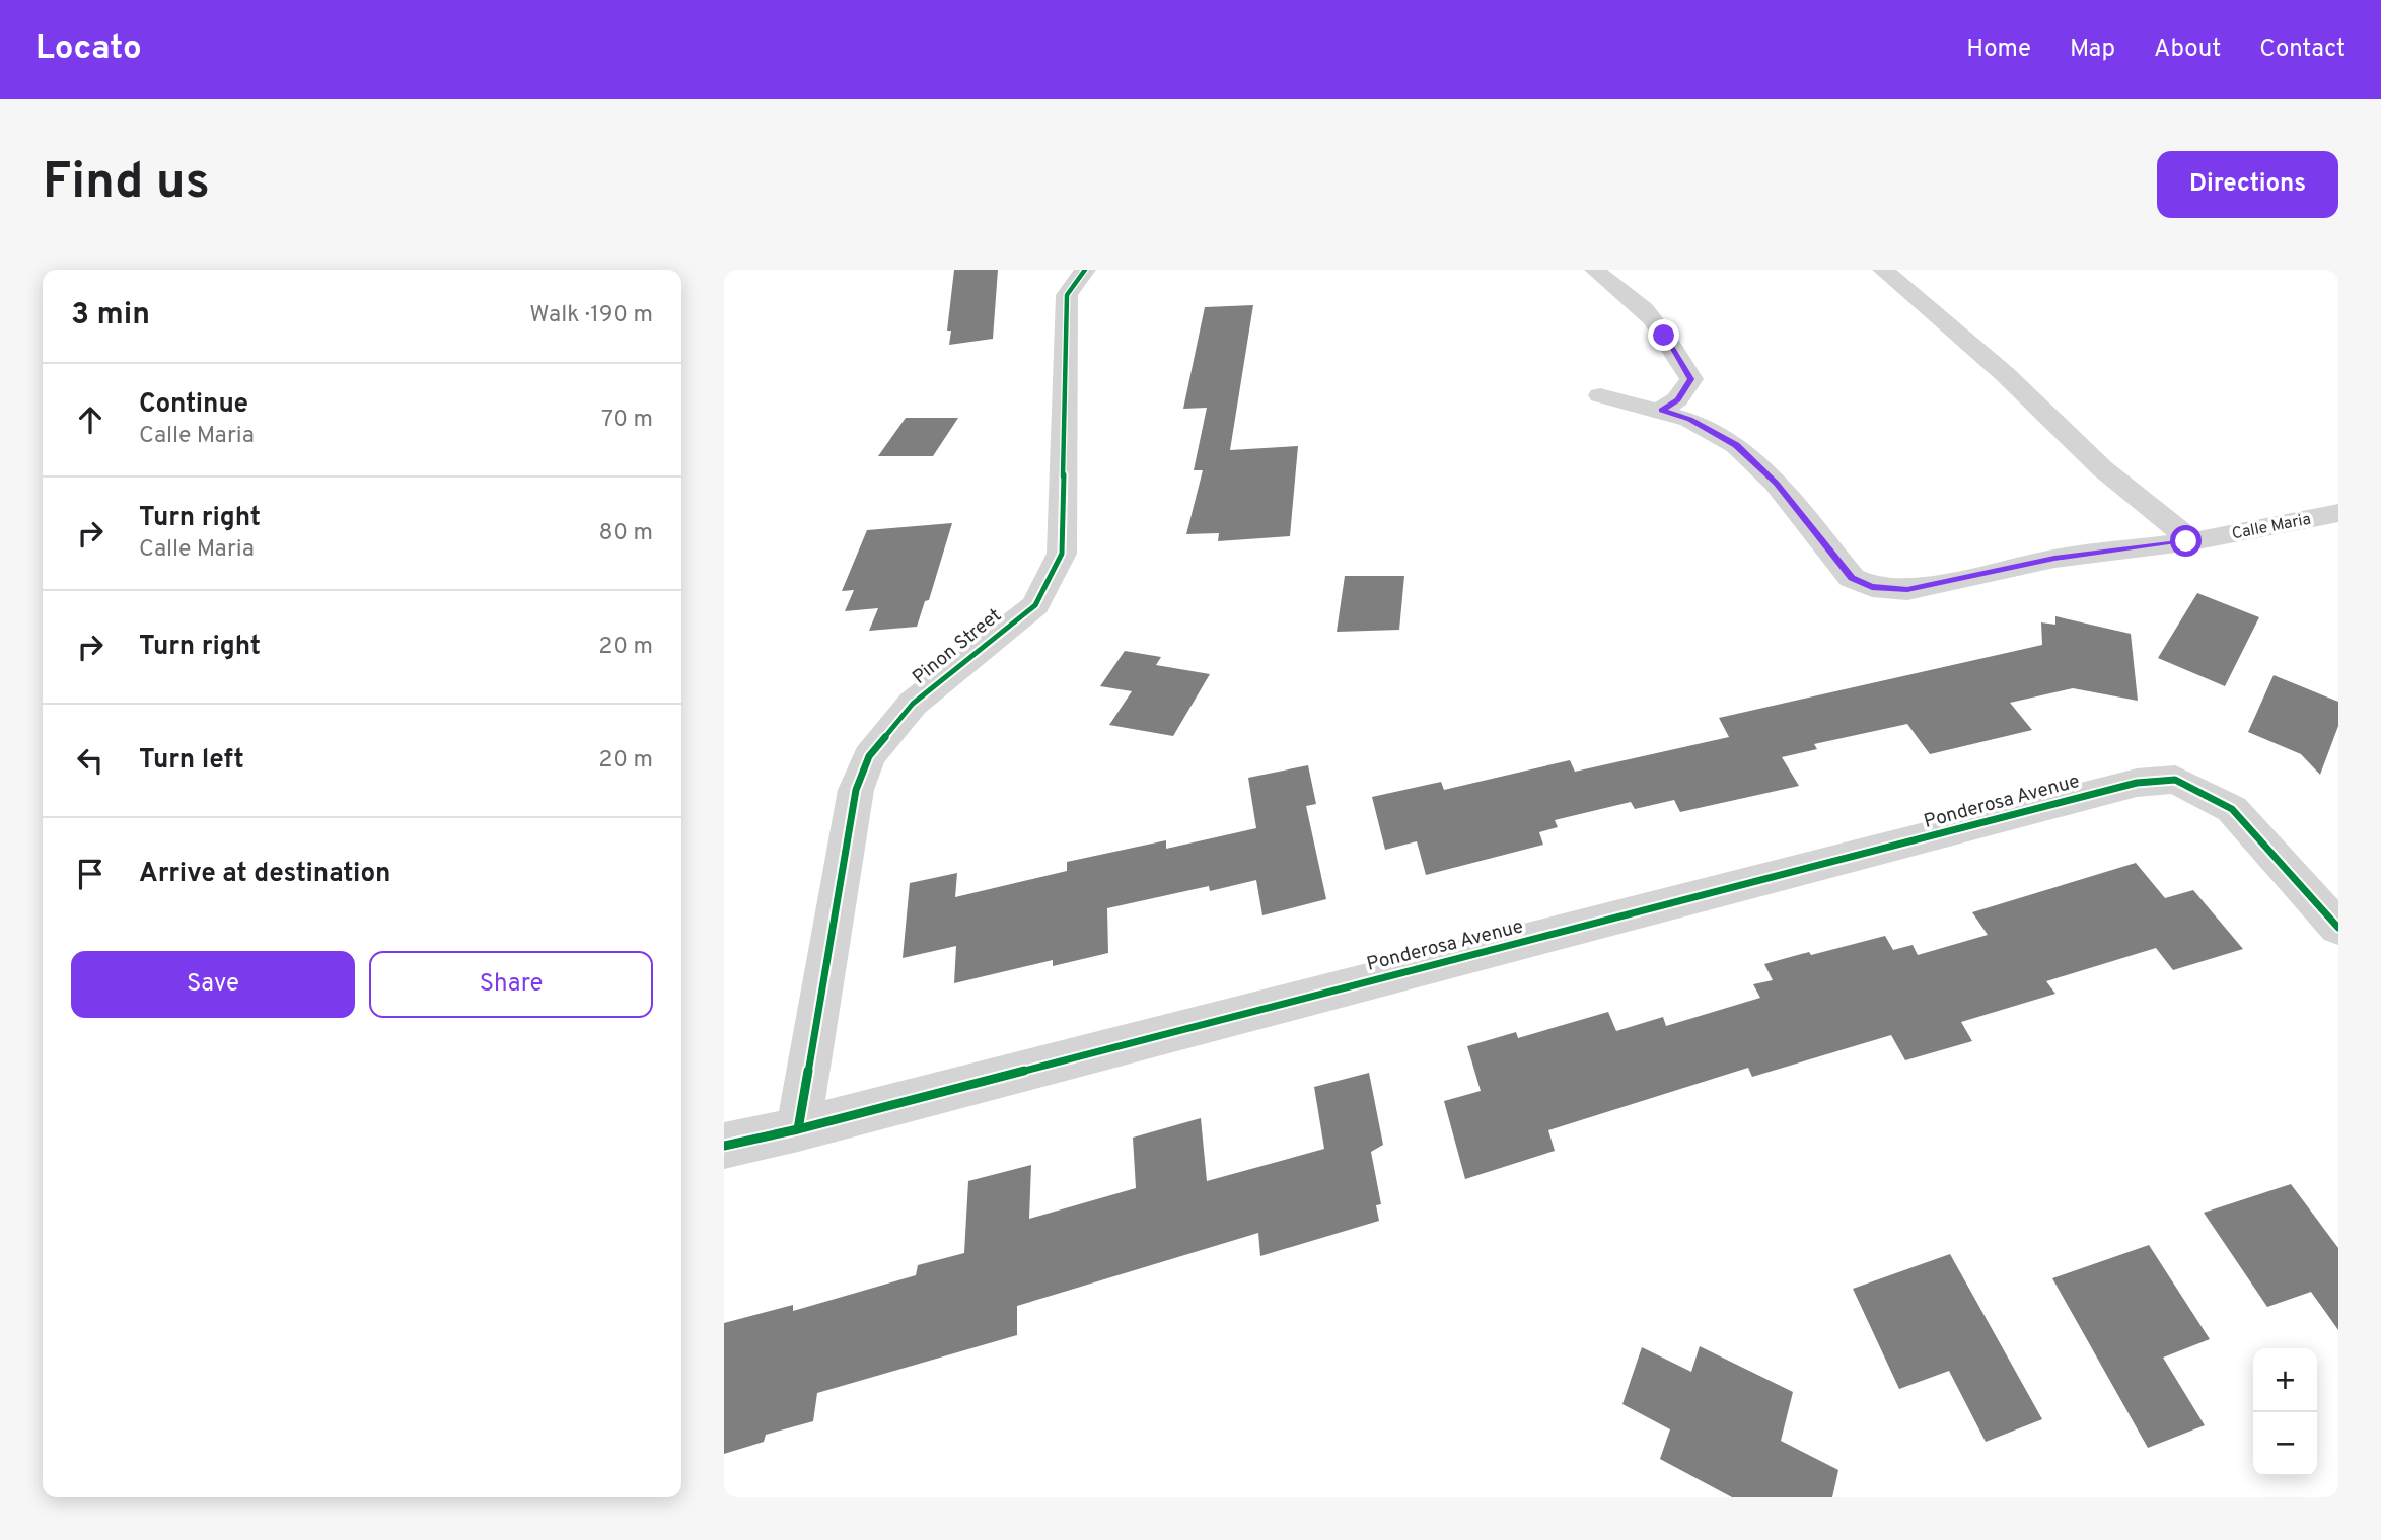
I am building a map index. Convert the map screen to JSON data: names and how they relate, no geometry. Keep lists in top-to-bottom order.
{
  "streets": {
    "street": ["Calle Maria", "Pinon Street", "Ponderosa Avenue"]
  },
  "crossings": [
    ["Pinon Street", "Ponderosa Avenue"]
  ],
  "page": {
    "header": "Locato",
    "nav": [
      "Home",
      "Map",
      "About",
      "Contact"
    ],
    "buttons": [
      "Directions",
      ["Save", "Share"]
    ],
    "title": "Find us",
    "heading": ["3 min", "Walk · 190 m"],
    "list": [
      ["Continue", "Calle Maria", "70 m"],
      ["Turn right", "Calle Maria", "80 m"],
      ["Turn right", "20 m"],
      ["Turn left", "20 m"],
      "Arrive at destination"
    ],
    "map_buttons": ["+", "−"]
  }
}
